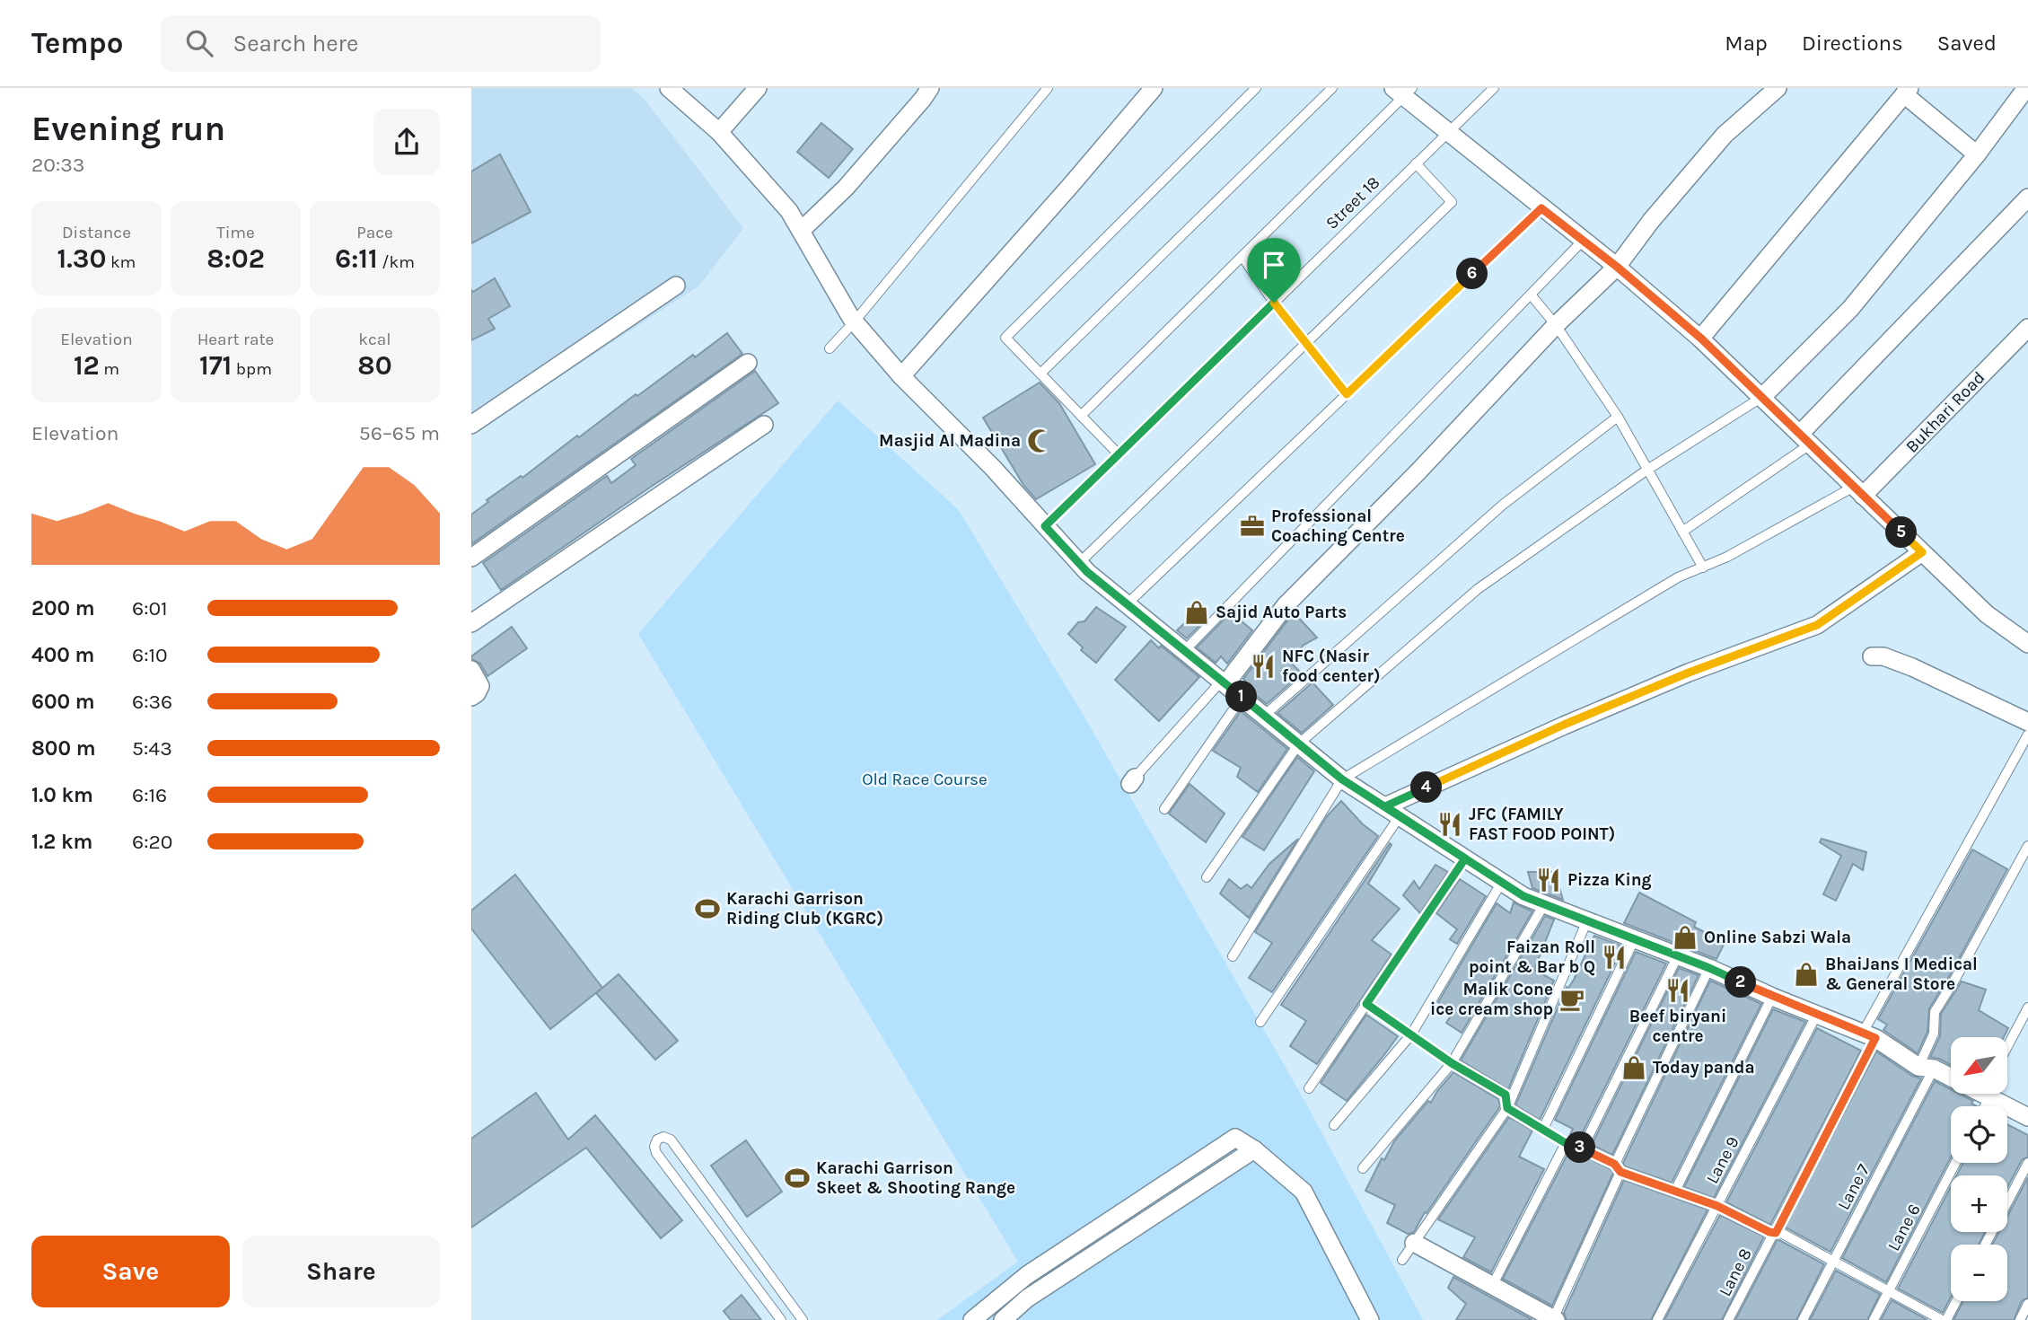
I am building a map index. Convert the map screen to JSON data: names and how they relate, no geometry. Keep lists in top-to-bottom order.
{
  "streets": {
    "street": ["Bukhari Road"],
    "lane": [
      "Street 18",
      "Lane 9",
      "Lane 7",
      "Lane 6",
      "Lane 8"
    ]
  },
  "parks": ["Old Race Course"],
  "places": {
    "mosque": ["Masjid Al Madina"],
    "office": ["Professional Coaching Centre"],
    "shop": [
      "Sajid Auto Parts",
      "Online Sabzi Wala",
      "BhaiJans I Medical & General Store",
      "Today panda"
    ],
    "restaurant": [
      "NFC (Nasir food center)",
      "JFC (FAMILY FAST FOOD POINT)",
      "Pizza King",
      "Faizan Roll point & Bar b Q",
      "Beef biryani centre"
    ],
    "sports": ["Karachi Garrison Riding Club (KGRC)", "Karachi Garrison Skeet & Shooting Range"],
    "cafe": ["Malik Cone ice cream shop"]
  },
  "north": "bottom left",
  "page": {
    "header": "Tempo",
    "search": "Search here",
    "nav": ["Map", "Directions", "Saved"],
    "heading": ["Evening run", "20:33"],
    "stats": [
      ["Distance", "1.30 km"],
      ["Time", "8:02"],
      ["Pace", "6:11 /km"],
      ["Elevation", "12 m"],
      ["Heart rate", "171 bpm"],
      ["kcal", "80"]
    ],
    "pins": [
      "6",
      "5",
      "1",
      "4",
      "2",
      "3"
    ],
    "chart": ["Elevation", "56–65 m"],
    "list": [
      {
        "name": "200 m",
        "note": "6:01"
      },
      {
        "name": "400 m",
        "note": "6:10"
      },
      {
        "name": "600 m",
        "note": "6:36"
      },
      {
        "name": "800 m",
        "note": "5:43"
      },
      {
        "name": "1.0 km",
        "note": "6:16"
      },
      {
        "name": "1.2 km",
        "note": "6:20"
      }
    ],
    "map_buttons": ["+", "−"],
    "buttons": ["Save", "Share"]
  }
}
